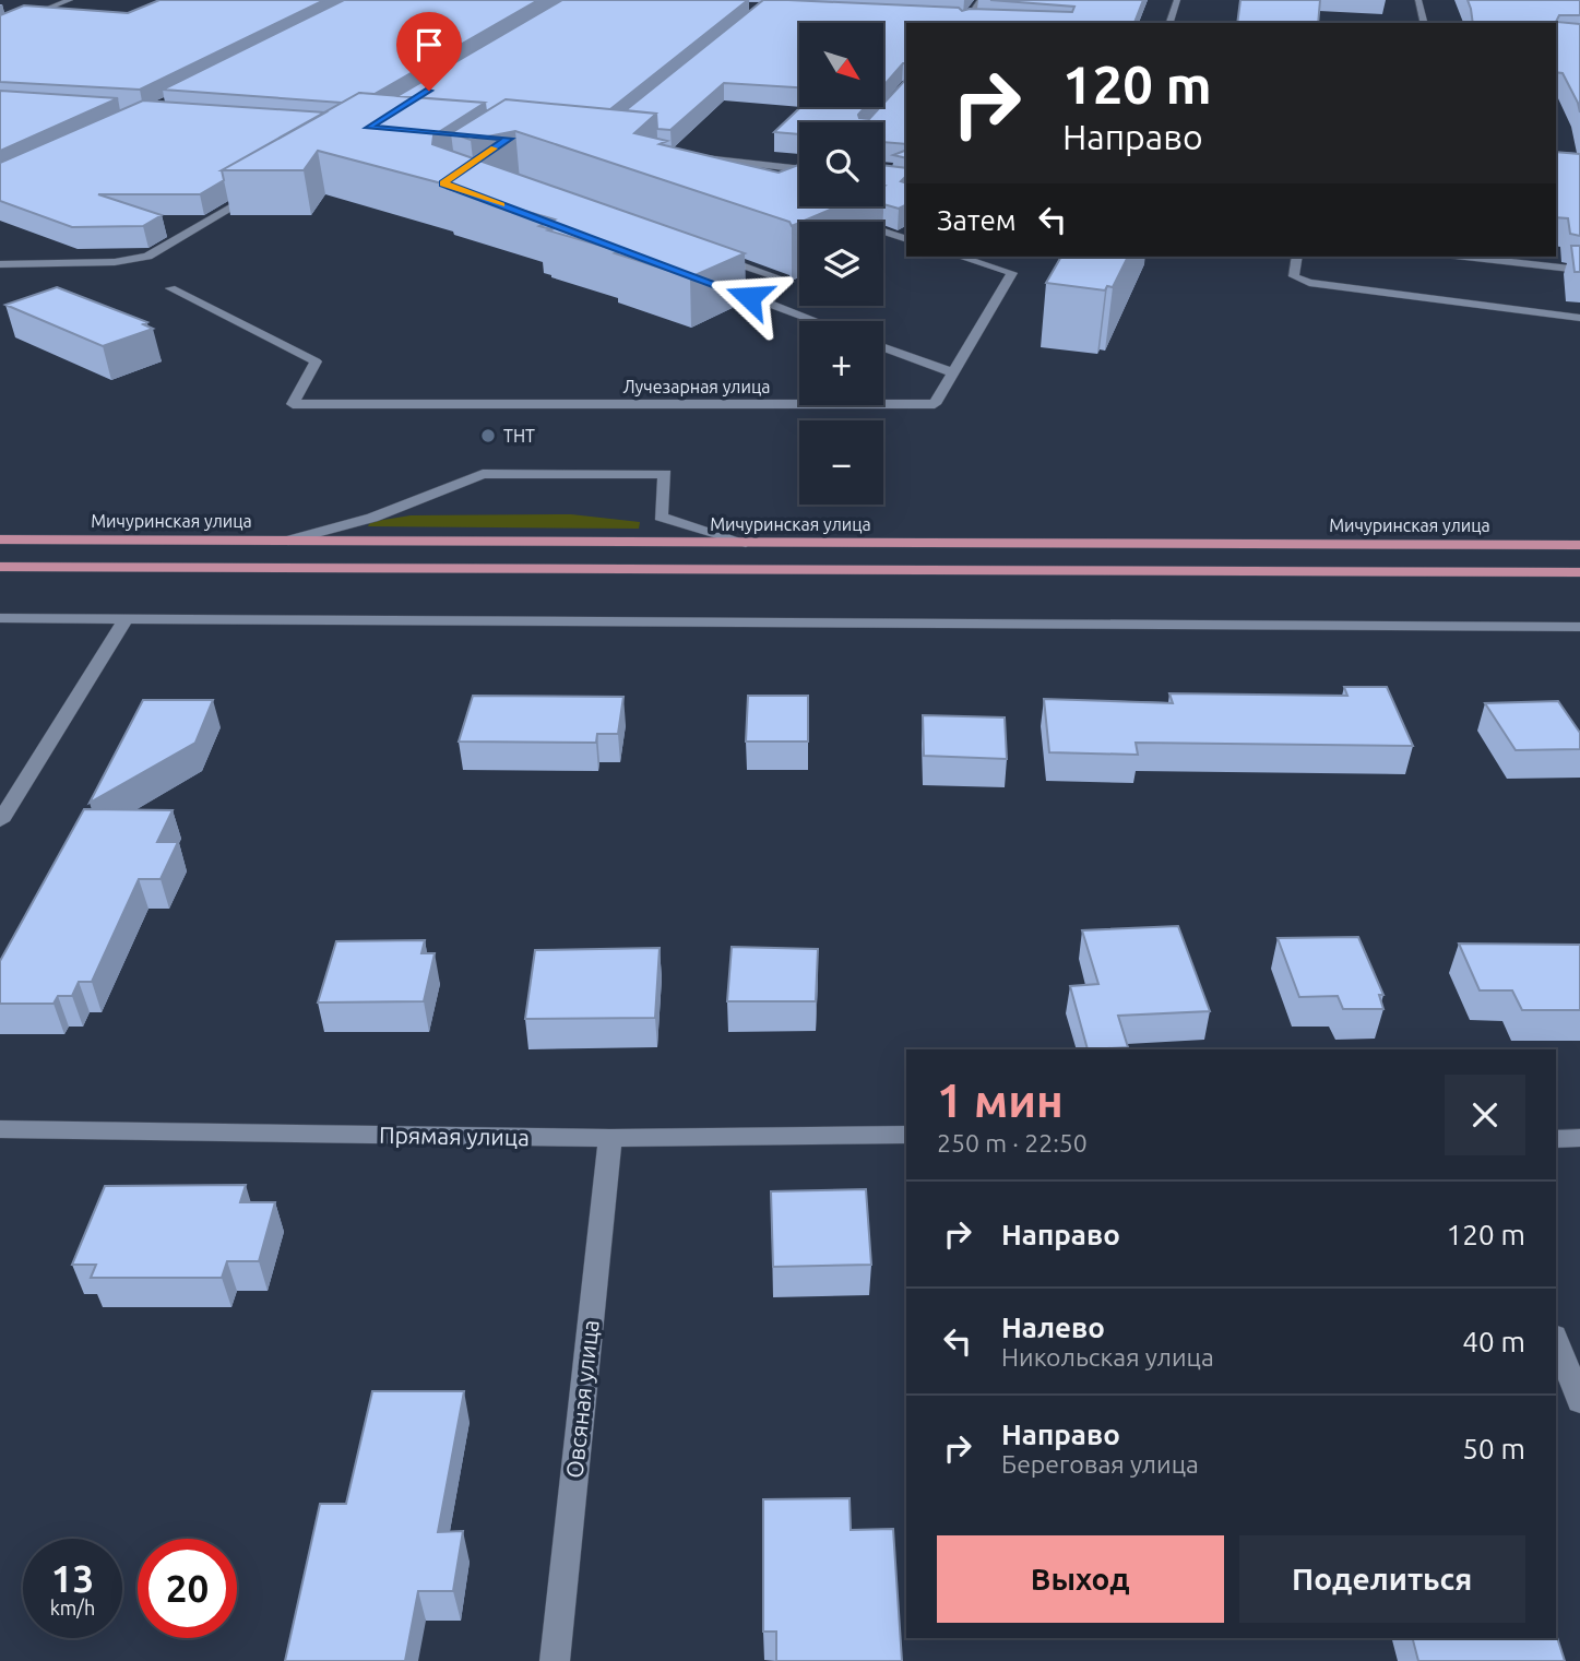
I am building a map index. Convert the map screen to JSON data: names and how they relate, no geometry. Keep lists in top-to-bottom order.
{
  "streets": {
    "main road": ["Мичуринская улица"],
    "street": ["Лучезарная улица", "Прямая улица", "Овсяная улица"]
  },
  "crossings": [
    ["Прямая улица", "Овсяная улица"]
  ],
  "places": ["ТНТ"],
  "north": "bottom right",
  "page": {
    "map_buttons": ["+", "−"],
    "turn": ["120 m", "Направо"],
    "then": "Затем",
    "heading": ["1 мин", "250 m · 22:50"],
    "list": [
      {
        "name": "Направо",
        "value": "120 m"
      },
      {
        "name": "Налево",
        "note": "Никольская улица",
        "value": "40 m"
      },
      {
        "name": "Направо",
        "note": "Береговая улица",
        "value": "50 m"
      }
    ],
    "buttons": ["Выход", "Поделиться"],
    "speed": "13 km/h",
    "limit": "20"
  }
}
